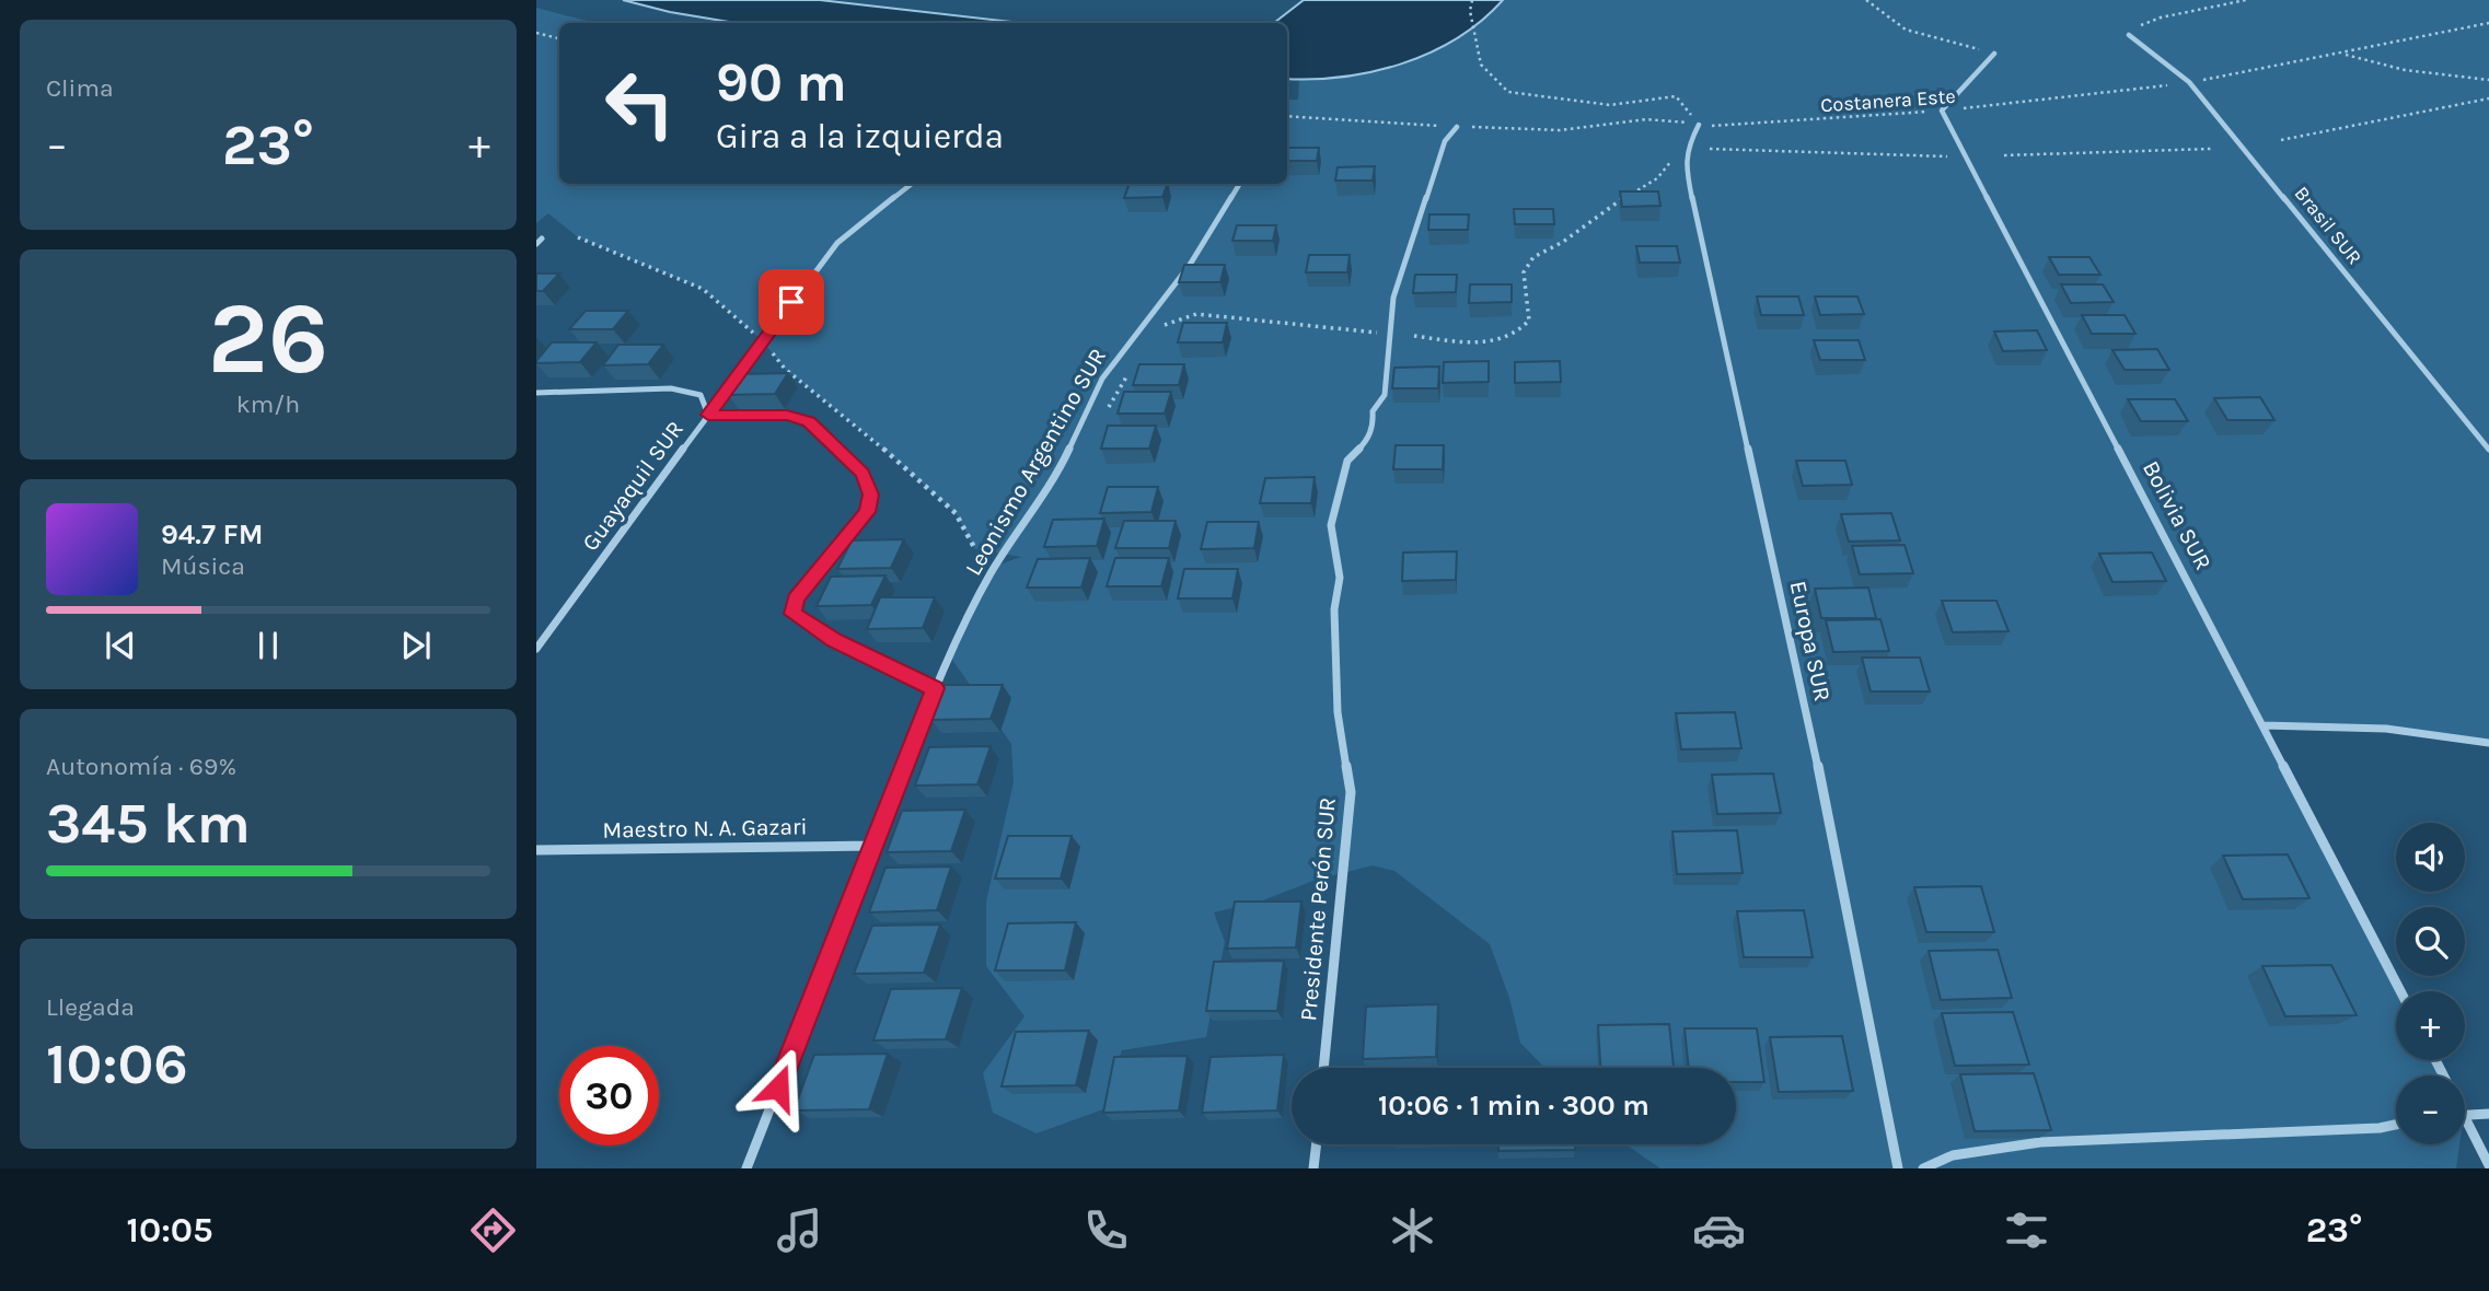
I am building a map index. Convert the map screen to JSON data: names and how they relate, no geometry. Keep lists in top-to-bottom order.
{
  "streets": {
    "street": [
      "Brasil SUR",
      "Leonismo Argentino SUR",
      "Guayaquil SUR",
      "Bolivia SUR",
      "Europa SUR",
      "Maestro N. A. Gazari",
      "Presidente Perón SUR"
    ],
    "path": ["Costanera Este"]
  },
  "crossings": [
    ["Costanera Este", "Brasil SUR"],
    ["Costanera Este", "Bolivia SUR"],
    ["Costanera Este", "Europa SUR"],
    ["Costanera Este", "Presidente Perón SUR"],
    ["Leonismo Argentino SUR", "Maestro N. A. Gazari"]
  ],
  "page": {
    "tile": [
      "Clima",
      ["26", "km/h"],
      ["Autonomía · 69%", "345 km"],
      ["Llegada", "10:06"]
    ],
    "turn": ["90 m", "Gira a la izquierda"],
    "heat": ["−", "23°", "+"],
    "song": ["94.7 FM", "Música"],
    "map_buttons": ["+", "−"],
    "limit": "30",
    "trip": "10:06 · 1 min · 300 m",
    "tabs": ["10:05", "23°"]
  }
}
